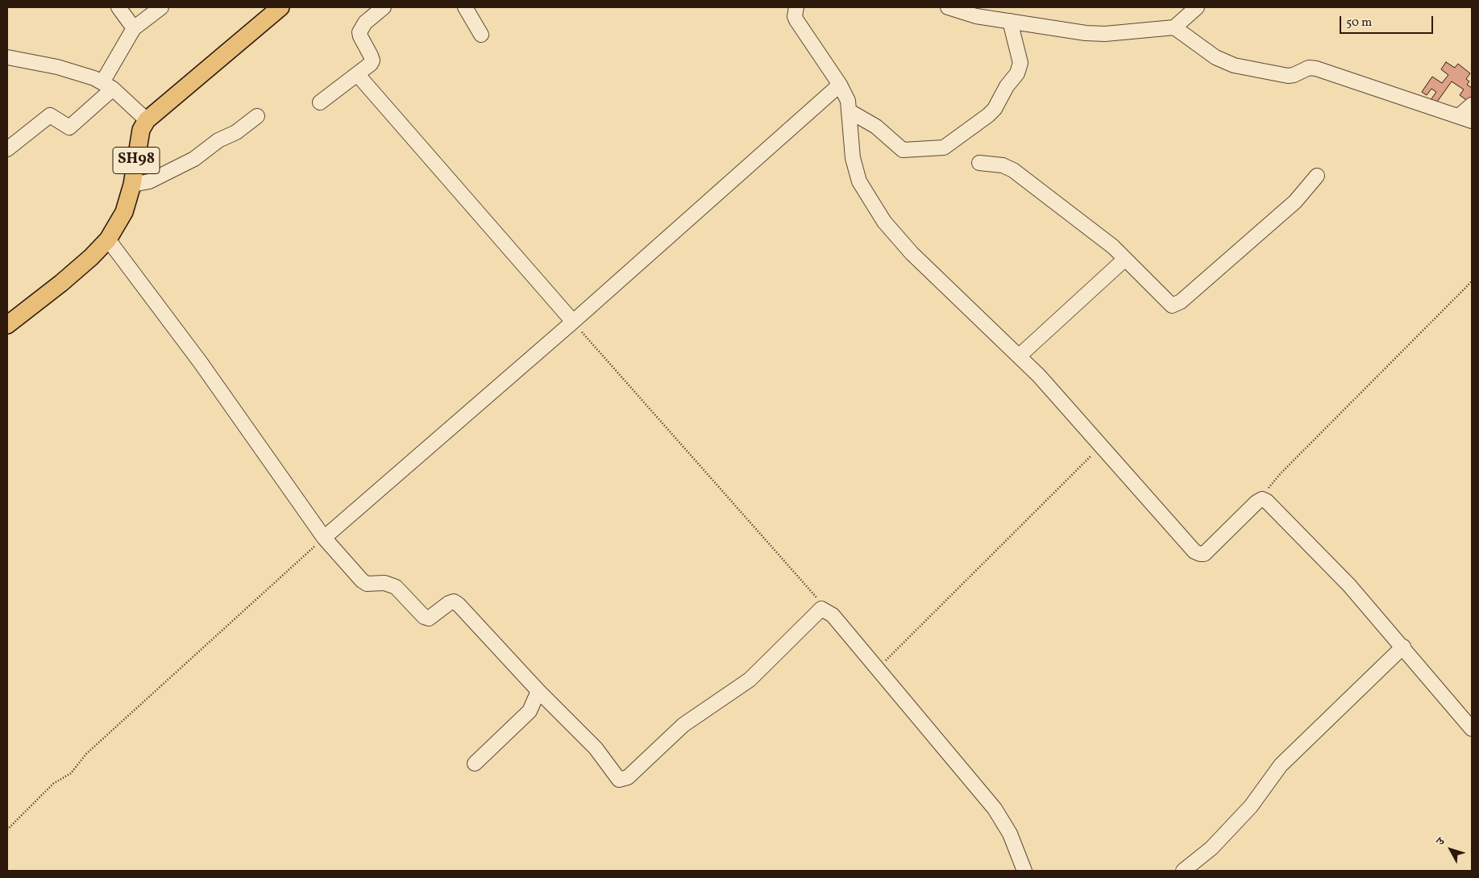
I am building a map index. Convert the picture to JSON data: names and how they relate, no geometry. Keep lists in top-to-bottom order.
{
  "streets": {
    "main road": ["SH98"]
  },
  "scale_bar": "50 m",
  "north": "top left"
}
